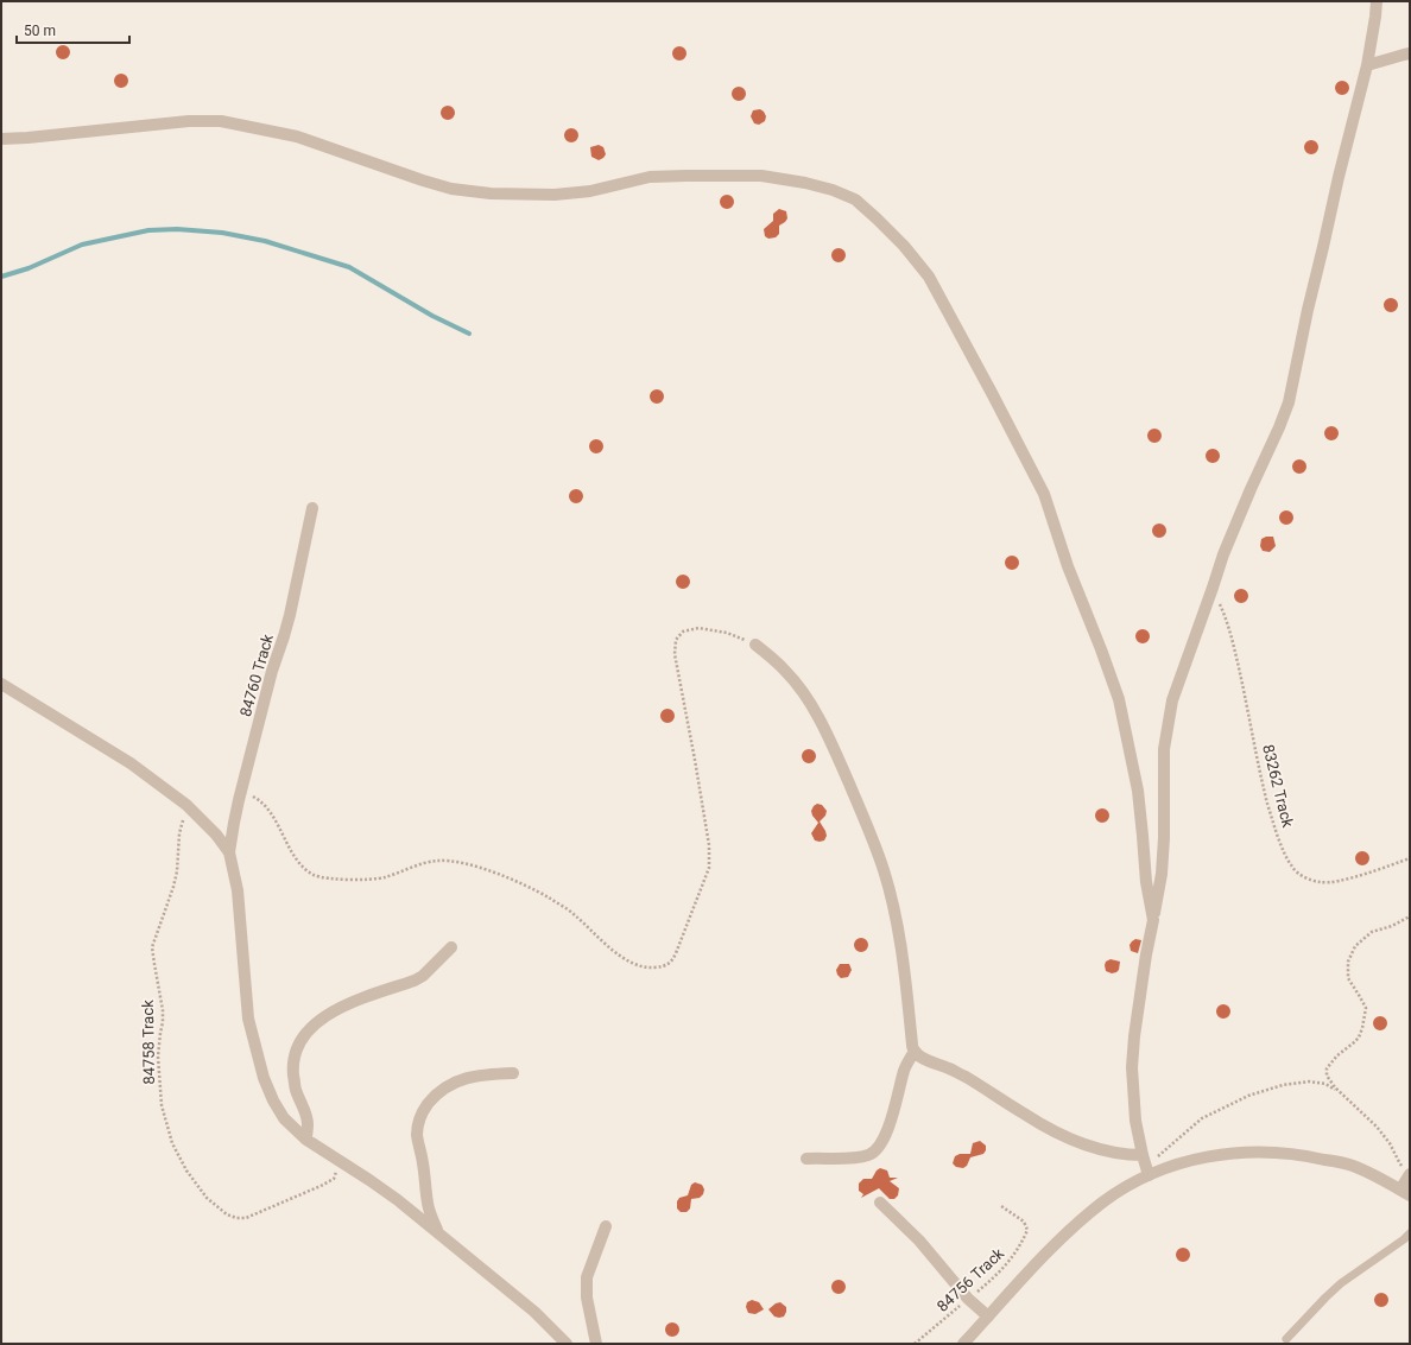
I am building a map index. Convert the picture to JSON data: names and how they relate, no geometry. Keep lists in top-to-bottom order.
{
  "streets": {
    "street": ["84760 Track"],
    "path": ["83262 Track", "84758 Track", "84756 Track"]
  },
  "scale_bar": "50 m"
}
